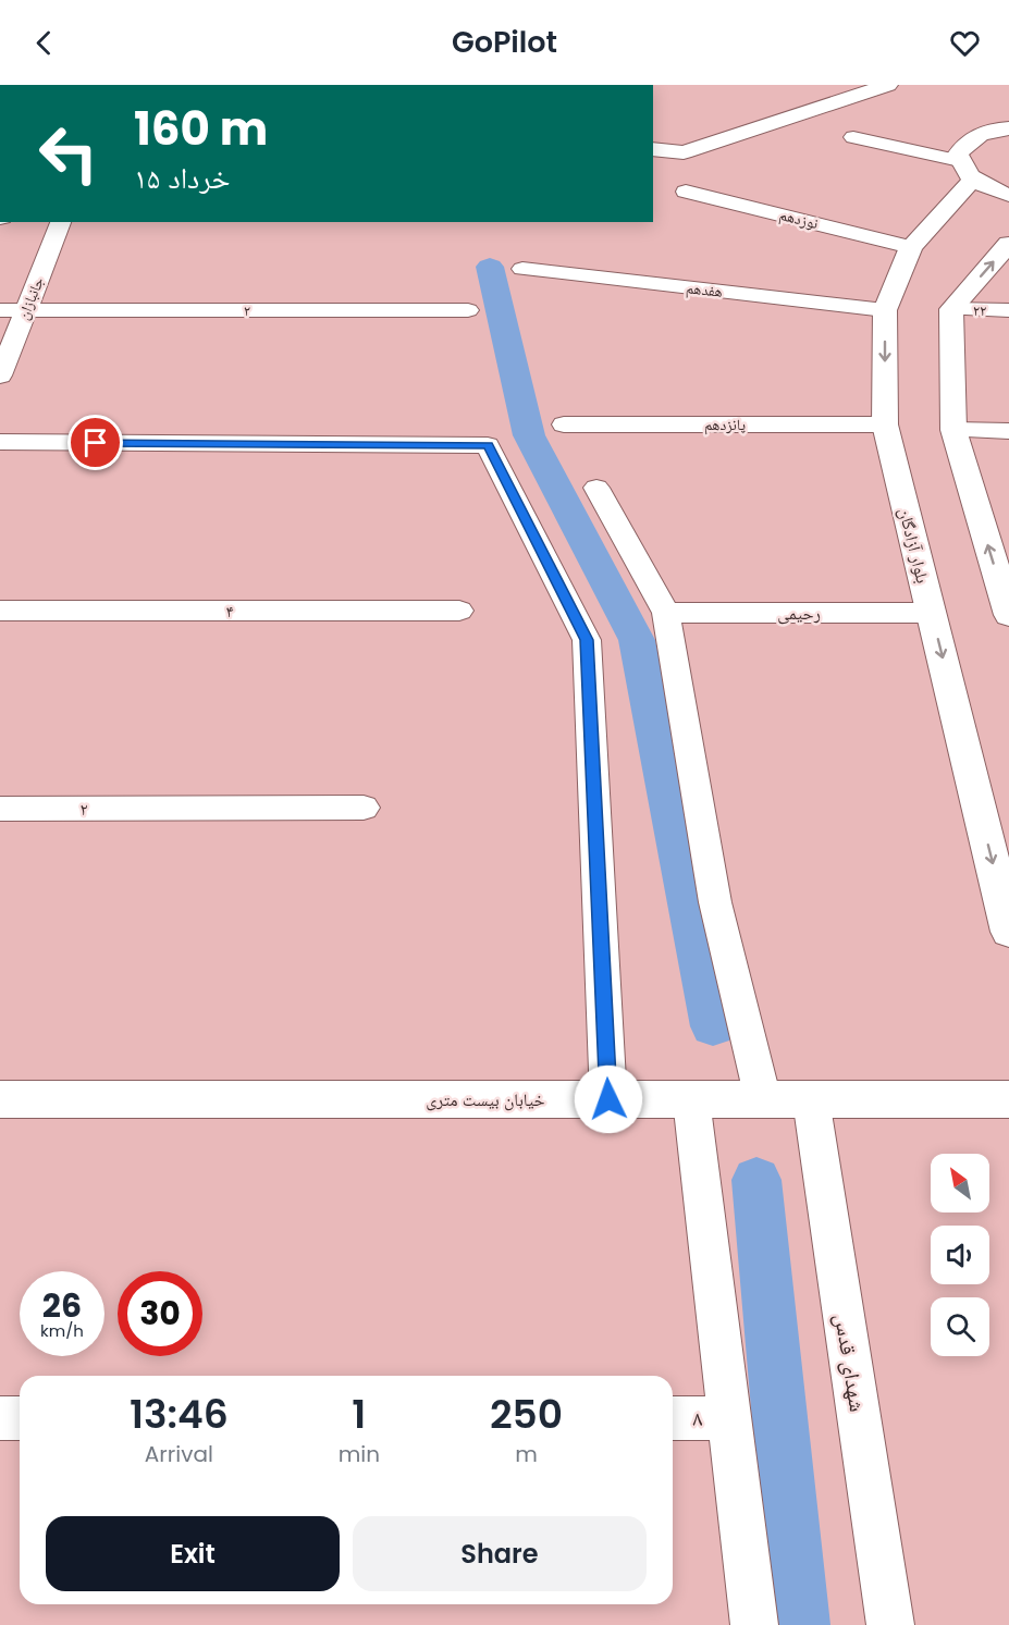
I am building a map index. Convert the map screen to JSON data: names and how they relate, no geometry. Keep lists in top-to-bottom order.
{
  "streets": {
    "main road": ["بلوار آزادگان", "خیابان بیست متری"],
    "street": [
      "نوزدهم",
      "هفدهم",
      "جانبازان",
      "۲",
      "۲۲",
      "پانزدهم",
      "۴",
      "رحیمی",
      "شهدای قدس",
      "۸"
    ]
  },
  "crossings": [
    ["نوزدهم", "بلوار آزادگان"],
    ["هفدهم", "بلوار آزادگان"],
    ["جانبازان", "۲"],
    ["پانزدهم", "بلوار آزادگان"],
    ["بلوار آزادگان", "رحیمی"],
    ["خیابان بیست متری", "شهدای قدس"]
  ],
  "one_way": ["بلوار آزادگان"],
  "north": "top left",
  "page": {
    "header": "GoPilot",
    "turn": ["160 m", "۱۵ خرداد"],
    "speed": "26 km/h",
    "limit": "30",
    "eta": [
      "13:46",
      "Arrival",
      "1",
      "min",
      "250",
      "m"
    ],
    "buttons": ["Exit", "Share"]
  }
}
